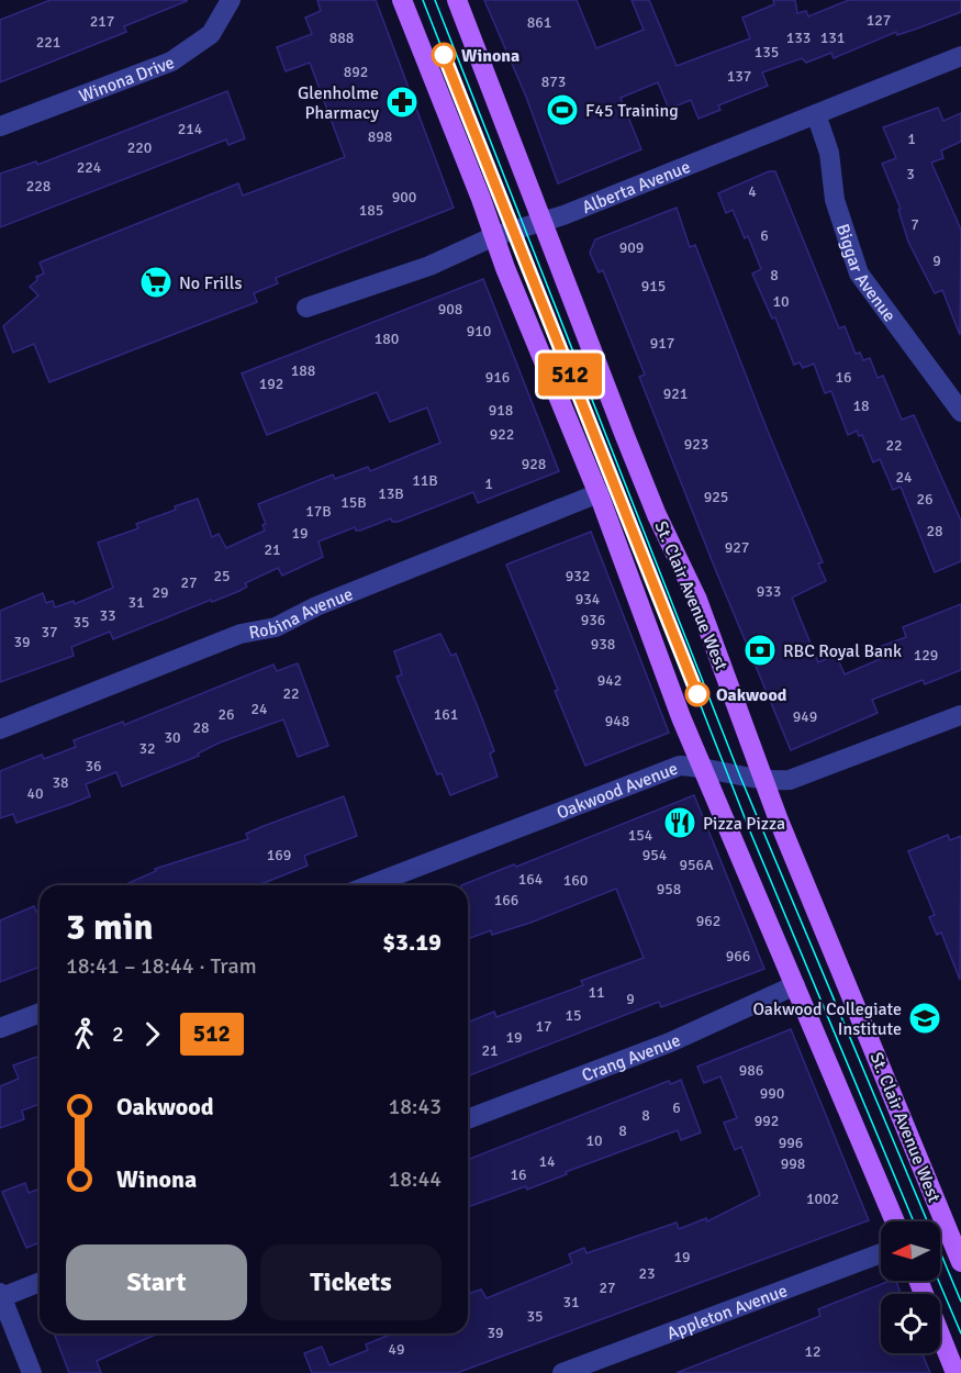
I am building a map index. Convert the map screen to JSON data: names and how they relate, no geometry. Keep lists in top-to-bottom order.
{
  "streets": {
    "main road": ["St. Clair Avenue West"],
    "street": [
      "Winona Drive",
      "Alberta Avenue",
      "Biggar Avenue",
      "Robina Avenue",
      "Oakwood Avenue",
      "Crang Avenue",
      "Appleton Avenue"
    ]
  },
  "crossings": [
    ["Alberta Avenue", "Biggar Avenue"],
    ["Alberta Avenue", "St. Clair Avenue West"],
    ["St. Clair Avenue West", "Oakwood Avenue"]
  ],
  "places": {
    "other": ["Winona", "Oakwood"],
    "pharmacy": ["Glenholme Pharmacy"],
    "sports": ["F45 Training"],
    "supermarket": ["No Frills"],
    "bank": ["RBC Royal Bank"],
    "restaurant": ["Pizza Pizza"],
    "school or university": ["Oakwood Collegiate Institute"]
  },
  "lines": ["tram line 512"],
  "house_numbers": [
    "127",
    "217",
    "861",
    "888",
    "133",
    "131",
    "221",
    "135",
    "892",
    "137",
    "873",
    "214",
    "898",
    "1",
    "220",
    "224",
    "3",
    "228",
    "4",
    "900",
    "185",
    "7",
    "6",
    "909",
    "9",
    "8",
    "915",
    "10",
    "908",
    "910",
    "180",
    "917",
    "188",
    "916",
    "16",
    "192",
    "921",
    "18",
    "918",
    "922",
    "923",
    "22",
    "928",
    "24",
    "11B",
    "1",
    "13B",
    "925",
    "26",
    "15B",
    "17B",
    "28",
    "19",
    "927",
    "21",
    "25",
    "932",
    "27",
    "933",
    "29",
    "934",
    "31",
    "33",
    "936",
    "35",
    "37",
    "39",
    "938",
    "129",
    "942",
    "22",
    "24",
    "26",
    "161",
    "949",
    "948",
    "28",
    "30",
    "32",
    "36",
    "38",
    "40",
    "154",
    "169",
    "954",
    "956A",
    "164",
    "160",
    "958",
    "166",
    "962",
    "966",
    "11",
    "9",
    "15",
    "17",
    "19",
    "21",
    "986",
    "990",
    "6",
    "8",
    "992",
    "8",
    "10",
    "996",
    "14",
    "998",
    "16",
    "1002",
    "19",
    "23",
    "27",
    "31",
    "35",
    "39",
    "49",
    "12"
  ],
  "north": "left",
  "page": {
    "on_map": "512",
    "heading": ["3 min", "18:41 – 18:44 · Tram", "$3.19"],
    "legs": ["2", "512"],
    "list": [
      {
        "name": "Oakwood",
        "value": "18:43"
      },
      {
        "name": "Winona",
        "value": "18:44"
      }
    ],
    "buttons": ["Start", "Tickets"]
  }
}
